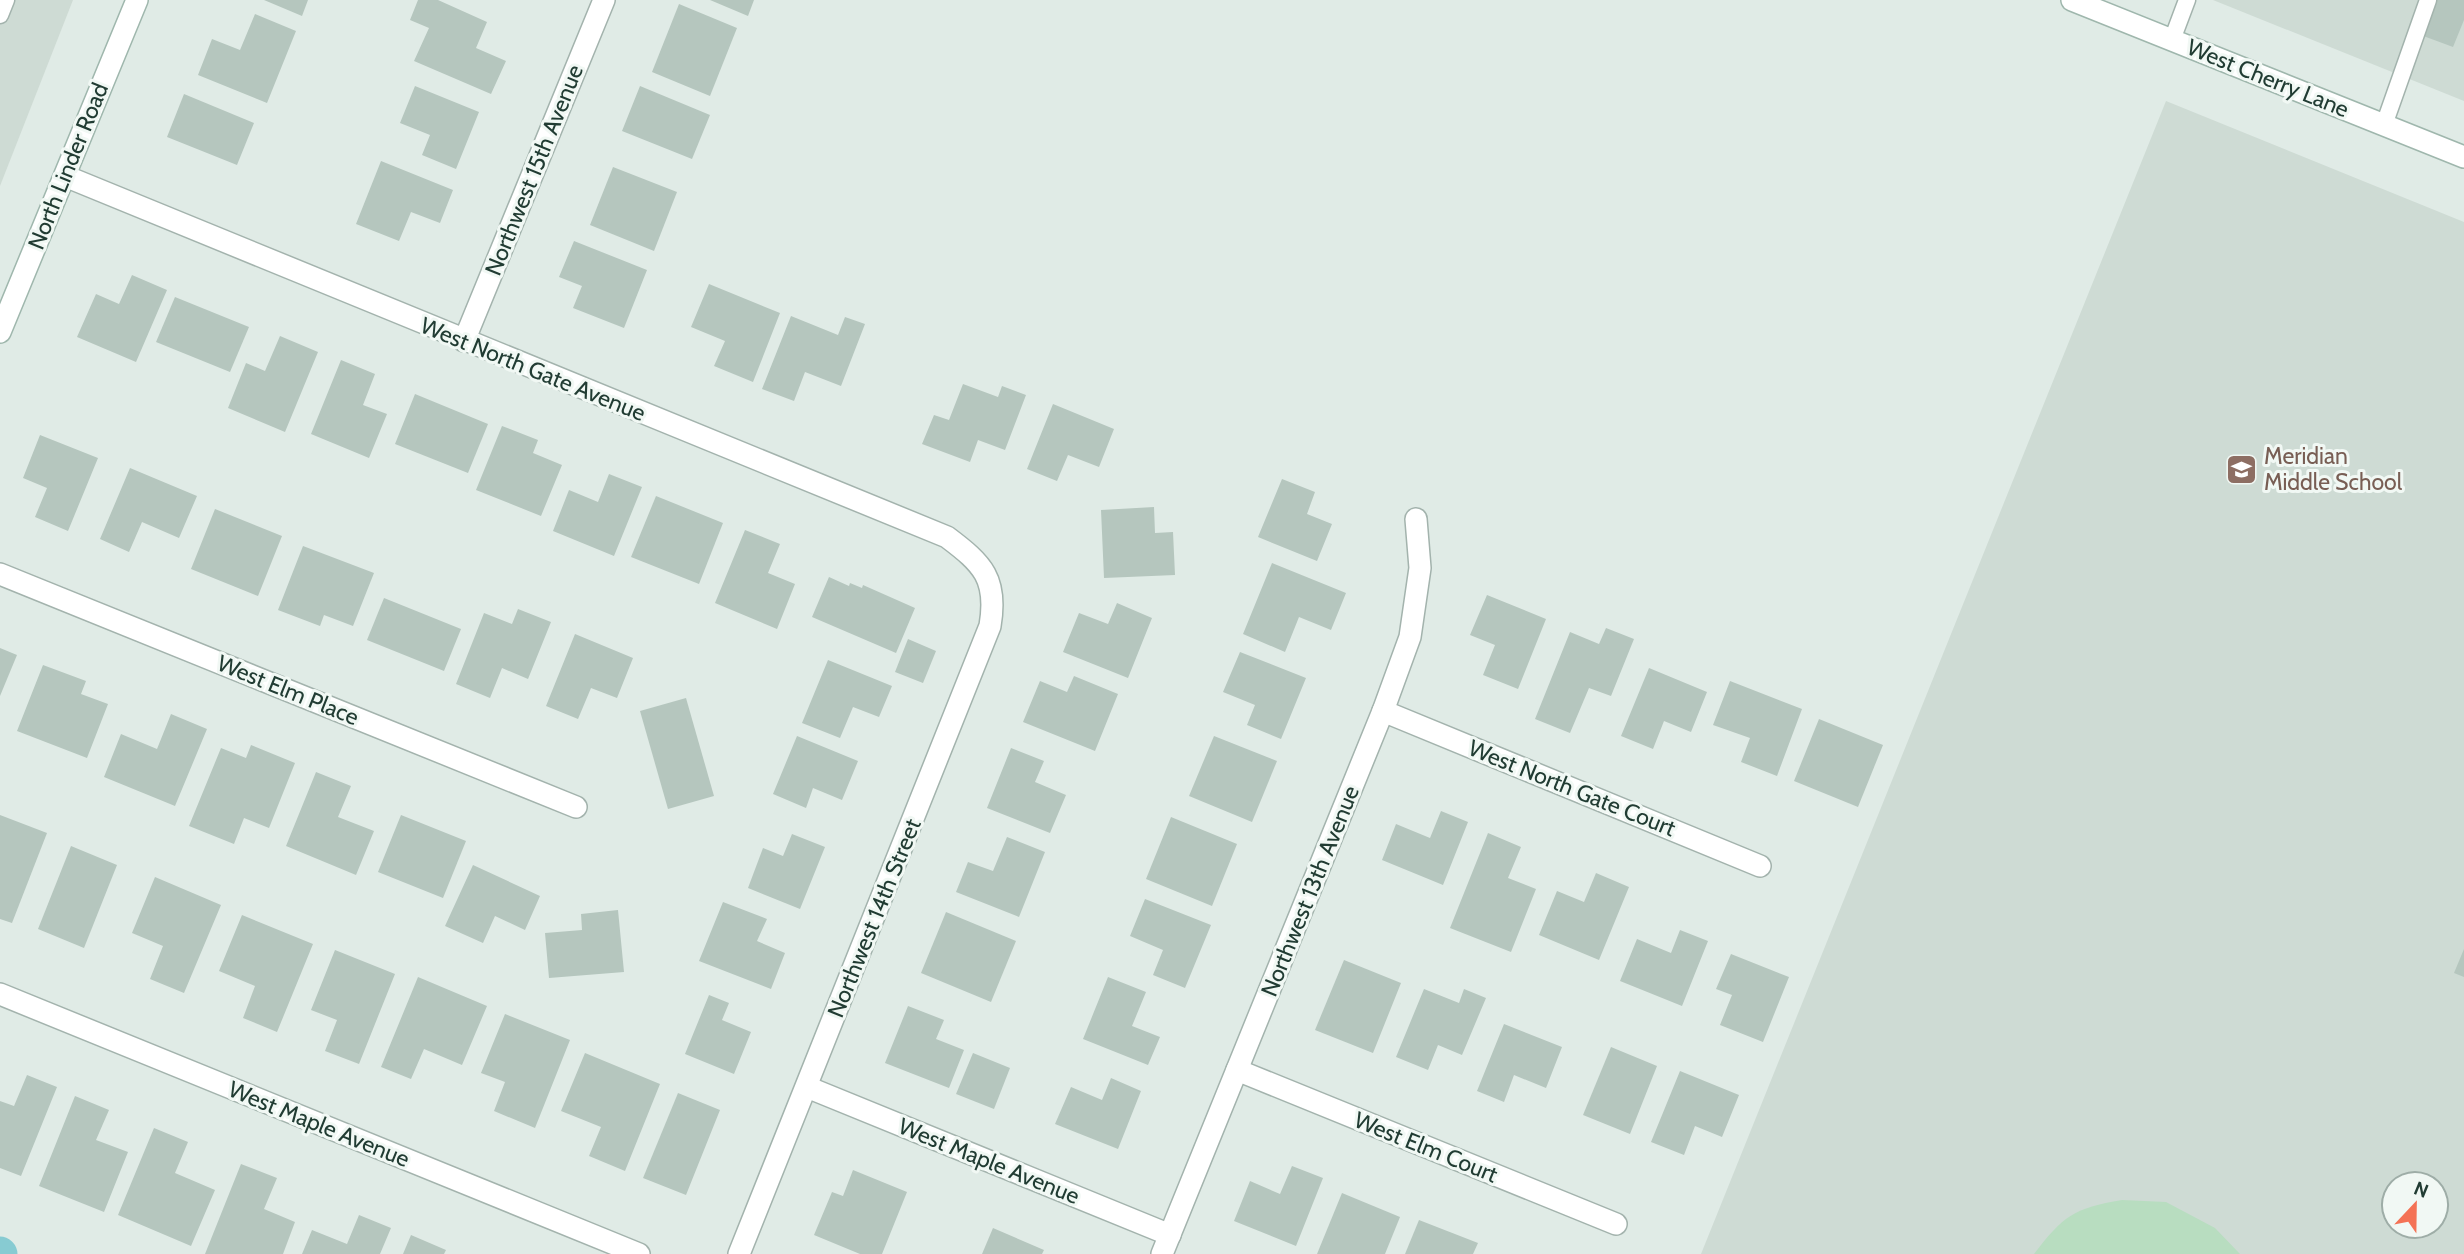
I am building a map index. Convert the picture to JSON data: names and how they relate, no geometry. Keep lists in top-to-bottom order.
{
  "streets": {
    "street": [
      "West Cherry Lane",
      "North Linder Road",
      "Northwest 15th Avenue",
      "West North Gate Avenue",
      "West Elm Place",
      "West North Gate Court",
      "Northwest 13th Avenue",
      "Northwest 14th Street",
      "West Maple Avenue",
      "West Elm Court"
    ]
  },
  "crossings": [
    ["North Linder Road", "West North Gate Avenue"],
    ["Northwest 15th Avenue", "West North Gate Avenue"],
    ["West North Gate Avenue", "Northwest 14th Street"],
    ["West North Gate Court", "Northwest 13th Avenue"],
    ["Northwest 13th Avenue", "West Maple Avenue"],
    ["Northwest 13th Avenue", "West Elm Court"],
    ["Northwest 14th Street", "West Maple Avenue"]
  ],
  "places": {
    "school or university": ["Meridian Middle School"]
  },
  "north": "top"
}
